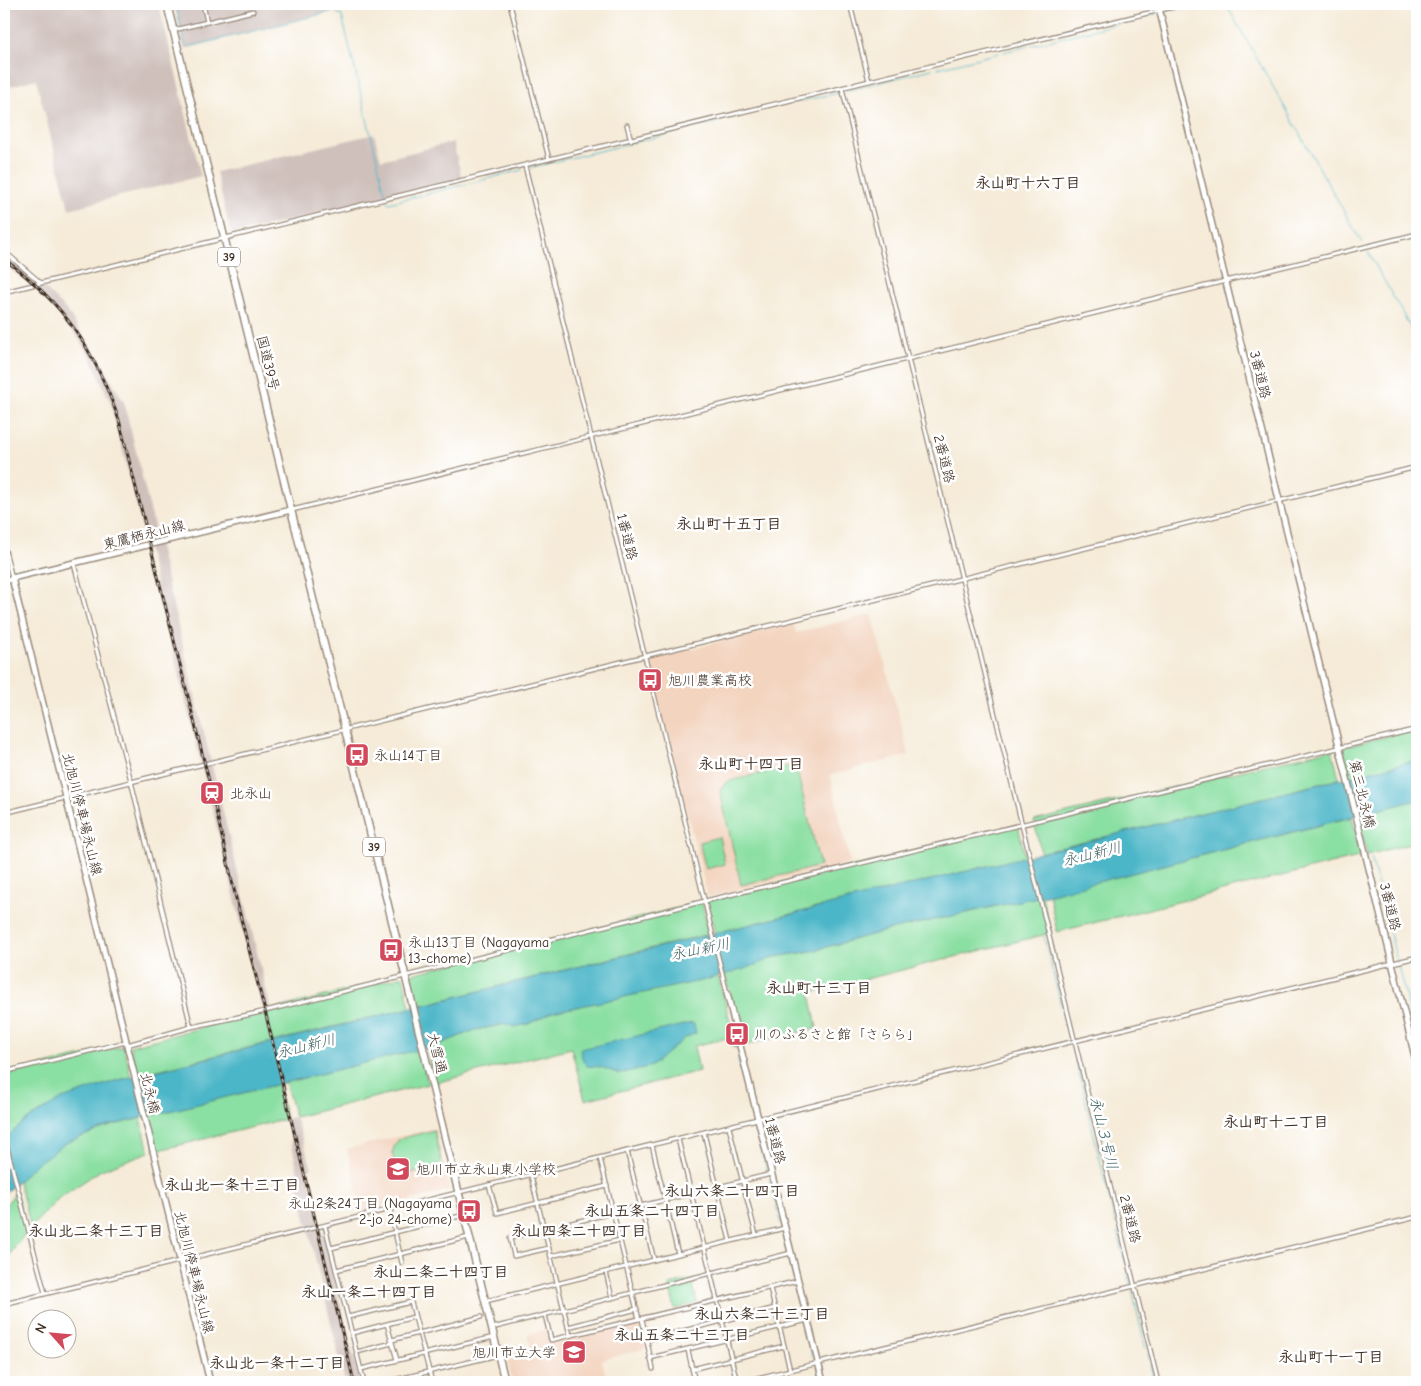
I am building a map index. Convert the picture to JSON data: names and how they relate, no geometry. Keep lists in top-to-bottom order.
{
  "streets": {
    "highway": ["39", "国道39号", "大雪通"],
    "street": [
      "3番道路",
      "2番道路",
      "東鷹栖永山線",
      "1番道路",
      "第三北永橋",
      "北旭川停車場永山線",
      "北永橋"
    ]
  },
  "crossings": [
    ["国道39号", "東鷹栖永山線"],
    ["国道39号", "大雪通"],
    ["3番道路", "第三北永橋"],
    ["東鷹栖永山線", "北旭川停車場永山線"],
    ["北旭川停車場永山線", "北永橋"]
  ],
  "districts": [
    "永山町十六丁目",
    "永山町十五丁目",
    "永山町十四丁目",
    "永山町十三丁目",
    "永山町十二丁目",
    "永山北一条十三丁目",
    "永山六条二十四丁目",
    "永山五条二十四丁目",
    "永山北二条十三丁目",
    "永山四条二十四丁目",
    "永山二条二十四丁目",
    "永山一条二十四丁目",
    "永山六条二十三丁目",
    "永山五条二十三丁目",
    "永山町十一丁目",
    "永山北一条十二丁目"
  ],
  "water": ["永山新川", "永山３号川"],
  "places": {
    "bus stop": [
      "旭川農業高校",
      "永山14丁目",
      "永山13丁目 (Nagayama 13-chome)",
      "川のふるさと館「さらら」",
      "永山2条24丁目 (Nagayama 2-jo 24-chome)"
    ],
    "station": ["北永山"],
    "school or university": ["旭川市立永山東小学校", "旭川市立大学"]
  },
  "north": "top left"
}
